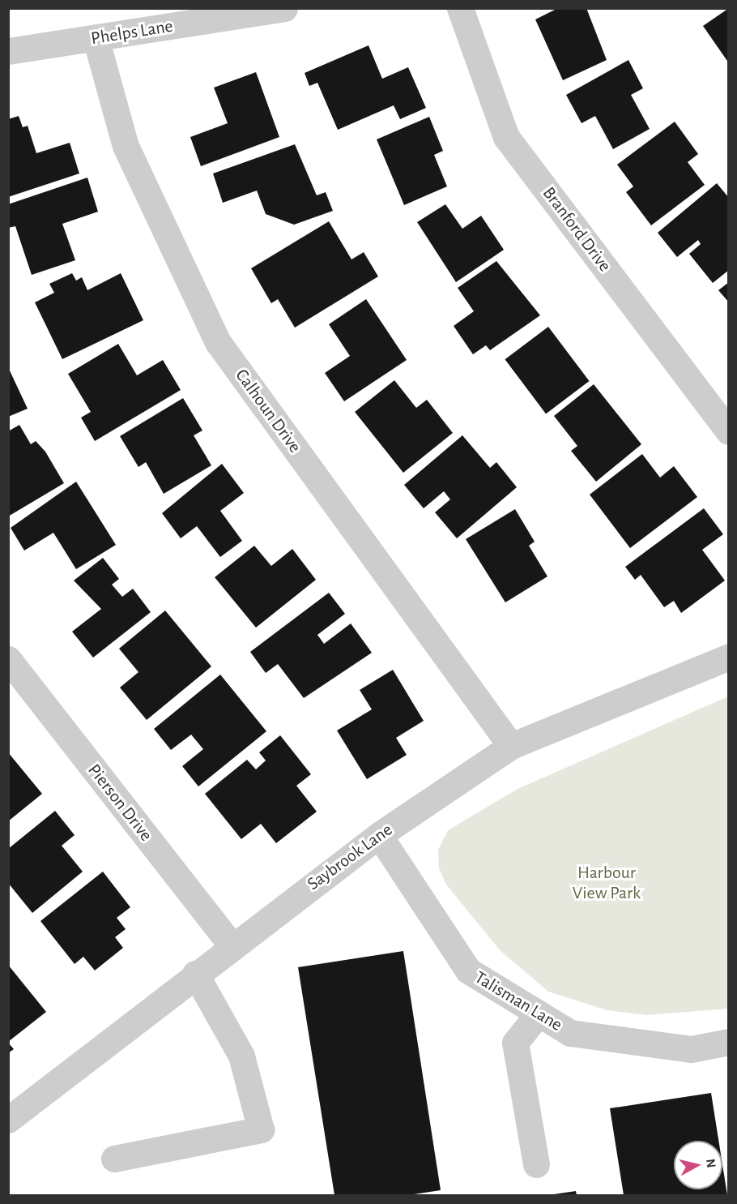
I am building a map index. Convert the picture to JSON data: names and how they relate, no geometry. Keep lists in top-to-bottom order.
{
  "streets": {
    "street": [
      "Phelps Lane",
      "Branford Drive",
      "Calhoun Drive",
      "Pierson Drive",
      "Saybrook Lane",
      "Talisman Lane"
    ]
  },
  "crossings": [
    ["Phelps Lane", "Calhoun Drive"],
    ["Calhoun Drive", "Saybrook Lane"],
    ["Pierson Drive", "Saybrook Lane"],
    ["Saybrook Lane", "Talisman Lane"]
  ],
  "parks": ["Harbour View Park"],
  "north": "right"
}
